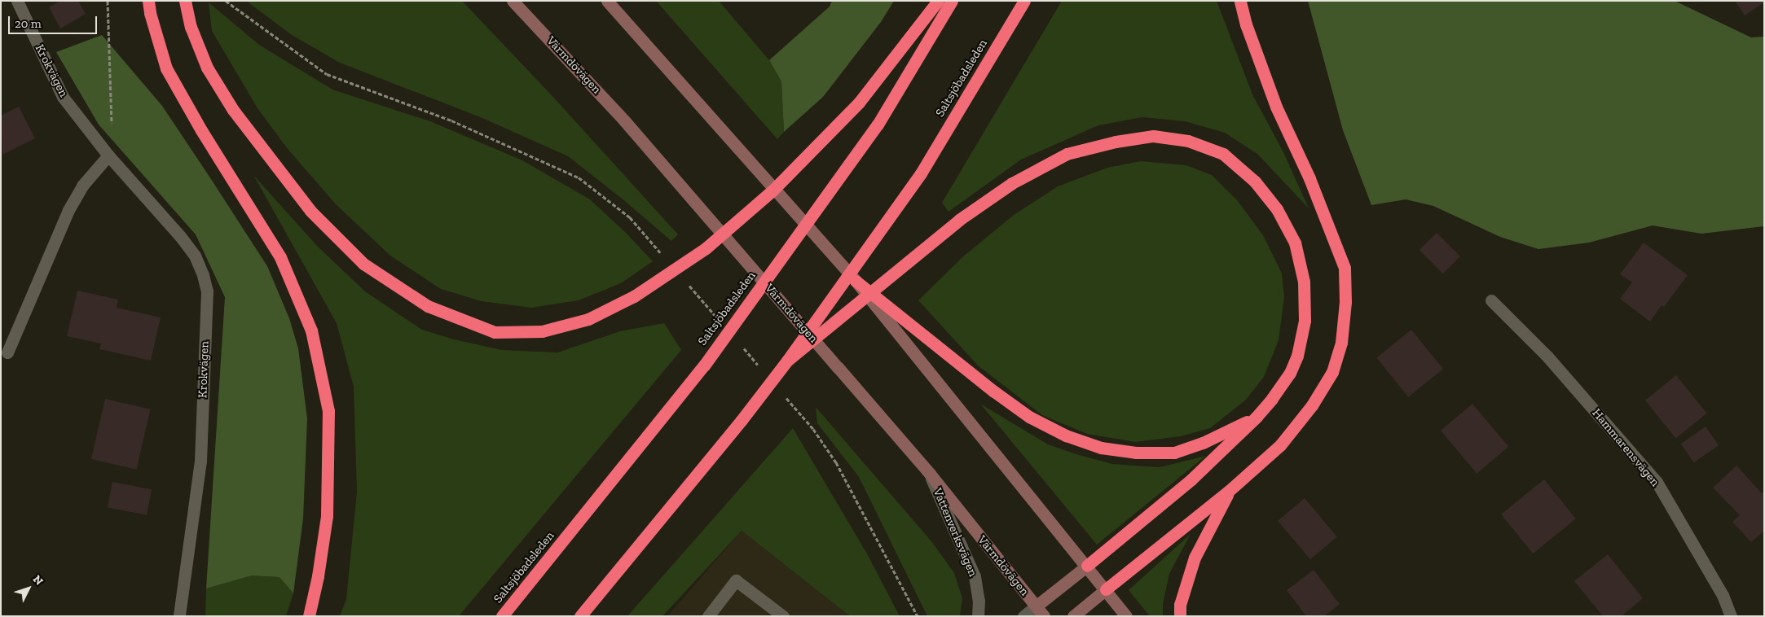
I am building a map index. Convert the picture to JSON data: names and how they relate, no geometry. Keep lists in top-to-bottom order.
{
  "streets": {
    "highway": ["Saltsjöbadsleden"],
    "main road": ["Värmdövägen"],
    "street": ["Krokvägen", "Hammarensvägen", "Vattenverksvägen"]
  },
  "crossings": [
    ["Värmdövägen", "Vattenverksvägen"]
  ],
  "scale_bar": "20 m",
  "north": "top right"
}
